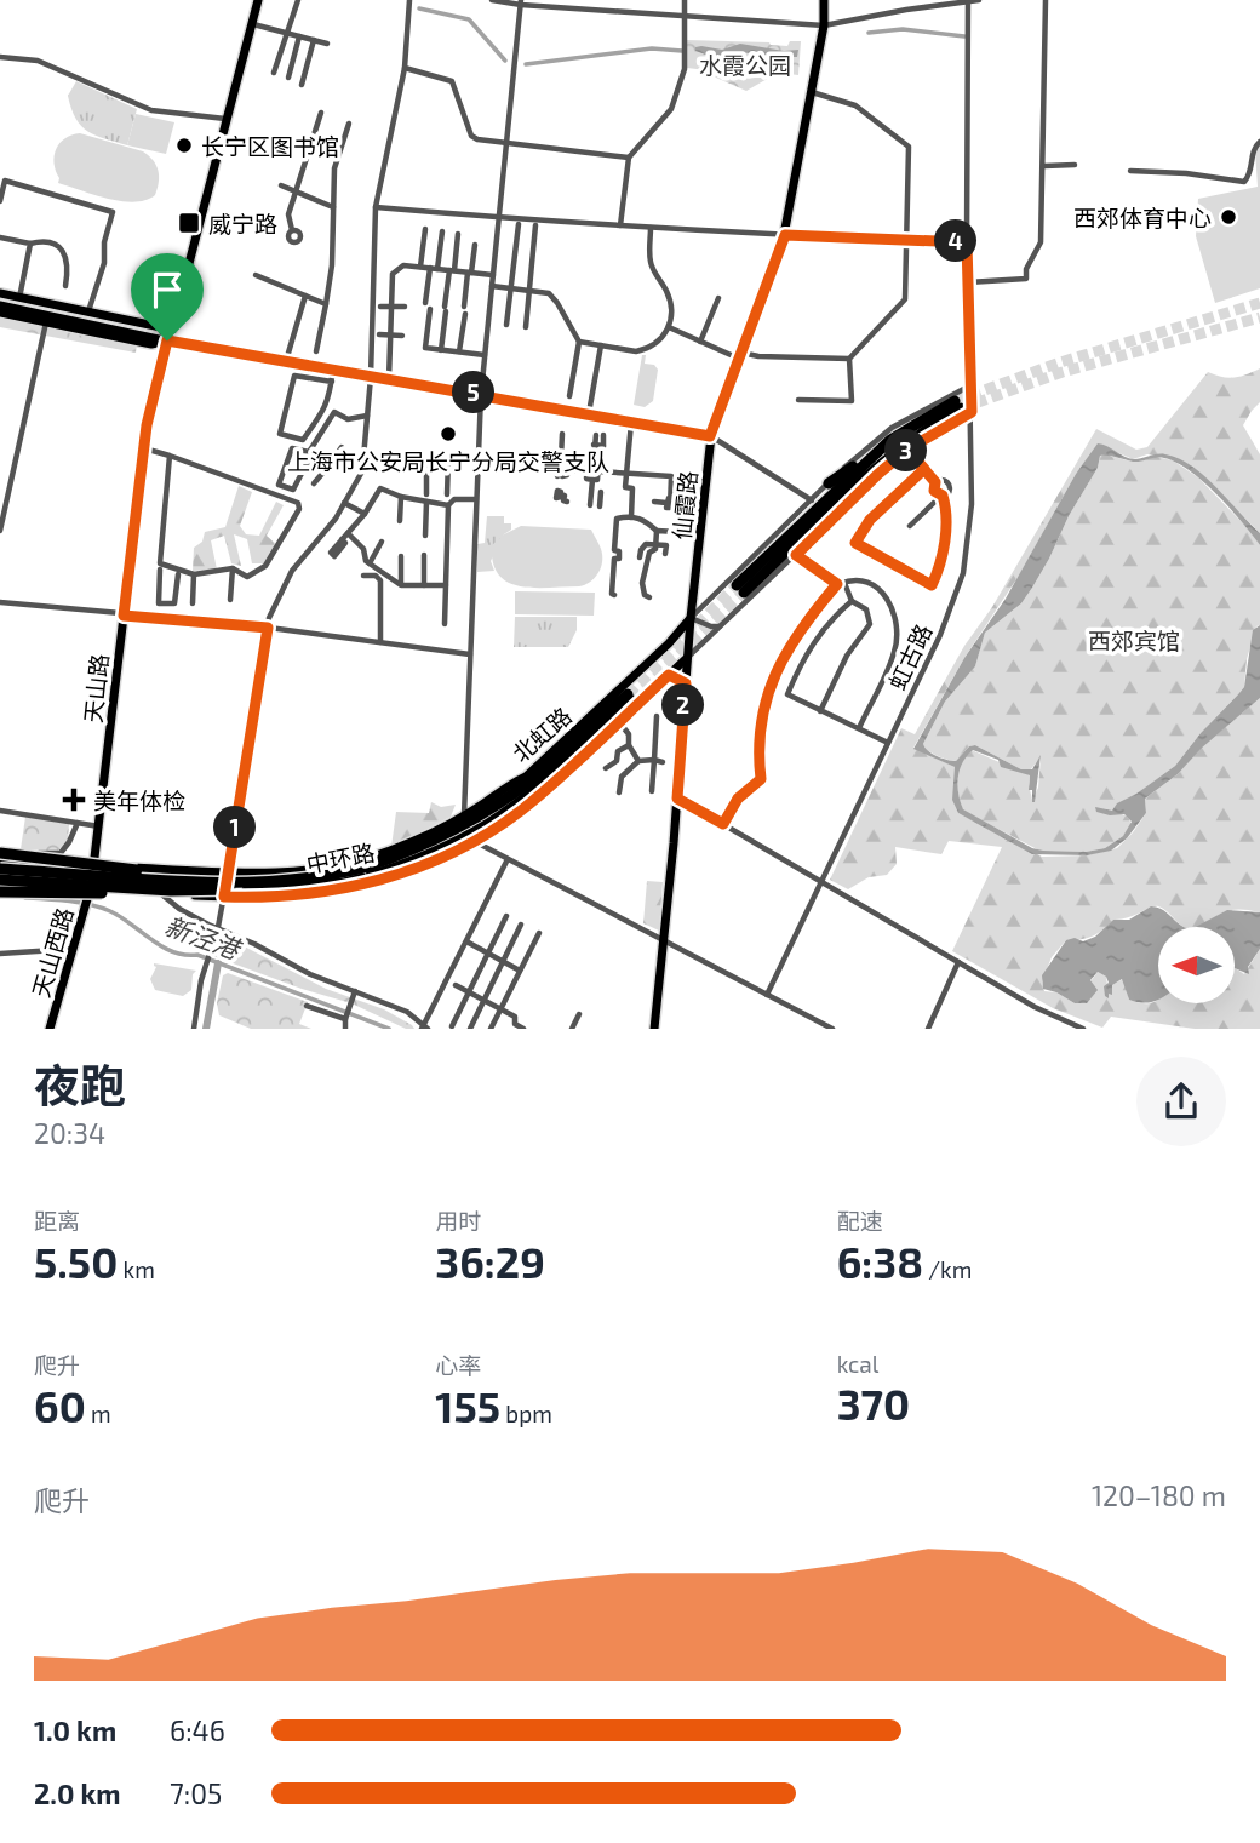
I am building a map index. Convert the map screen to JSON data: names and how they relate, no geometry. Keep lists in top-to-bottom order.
{
  "streets": {
    "highway": ["中环路"],
    "main road": [
      "仙霞路",
      "天山路",
      "北虹路",
      "天山西路"
    ],
    "street": ["虹古路"]
  },
  "crossings": [
    ["仙霞路", "北虹路"],
    ["虹古路", "北虹路"],
    ["天山路", "北虹路"],
    ["天山路", "天山西路"],
    ["北虹路", "天山西路"]
  ],
  "water": ["新泾港"],
  "parks": ["水霞公园", "西郊宾馆"],
  "places": {
    "other": ["长宁区图书馆", "西郊体育中心", "上海市公安局长宁分局交警支队"],
    "transit": ["威宁路"],
    "health": ["美年体检"]
  },
  "north": "left",
  "page": {
    "pins": [
      "4",
      "5",
      "3",
      "2",
      "1"
    ],
    "heading": ["夜跑", "20:34"],
    "stats": [
      ["距离", "5.50 km"],
      ["用时", "36:29"],
      ["配速", "6:38 /km"],
      ["爬升", "60 m"],
      ["心率", "155 bpm"],
      ["kcal", "370"]
    ],
    "chart": ["爬升", "120–180 m"],
    "list": [
      {
        "name": "1.0 km",
        "note": "6:46"
      },
      {
        "name": "2.0 km",
        "note": "7:05"
      }
    ]
  }
}
